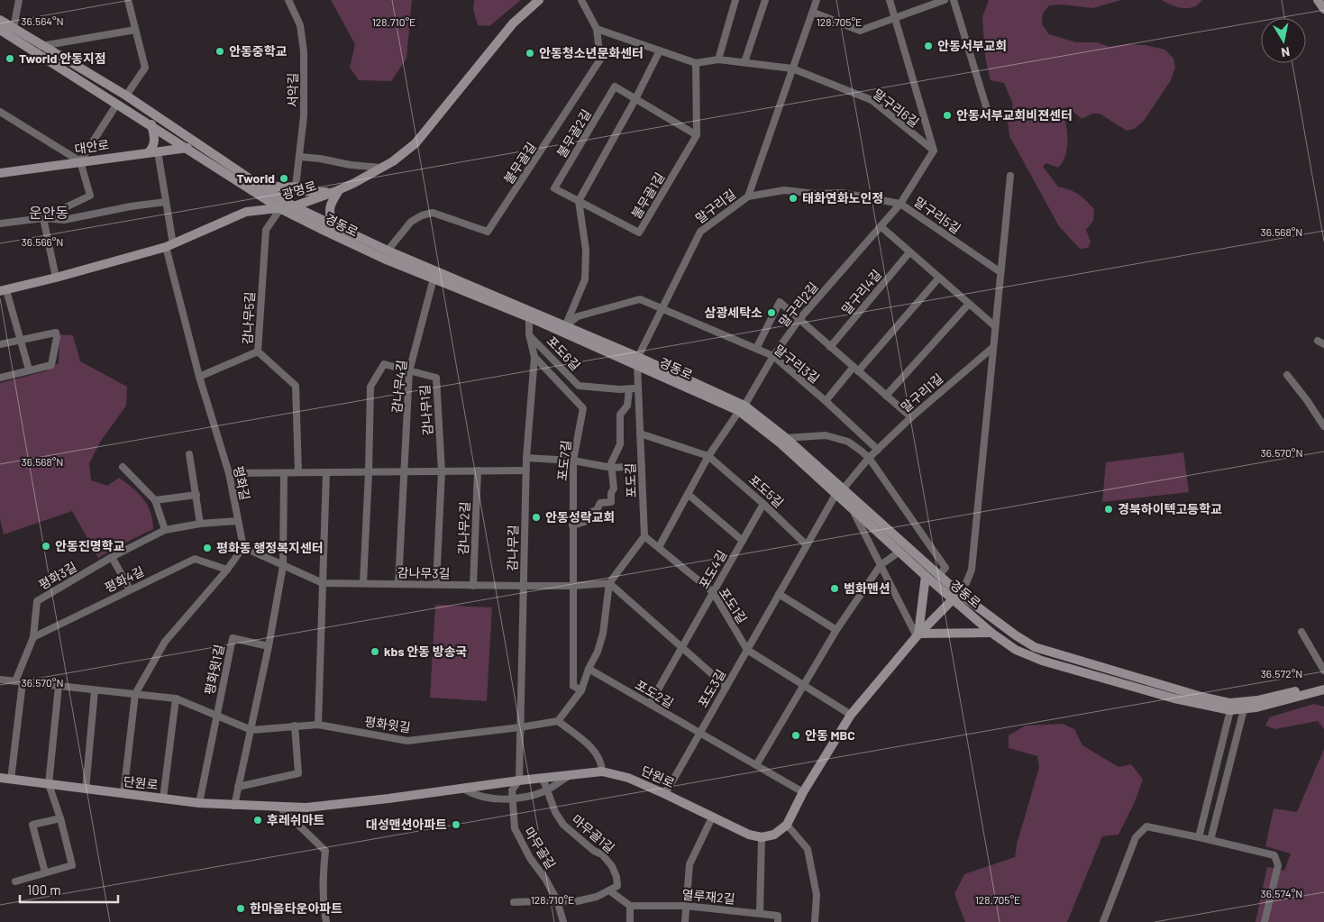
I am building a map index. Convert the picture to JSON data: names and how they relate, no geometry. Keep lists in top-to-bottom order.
{
  "streets": {
    "street": [
      "서악길",
      "말구리6길",
      "불무골2길",
      "대안로",
      "불무골길",
      "광명로",
      "불무골1길",
      "말구리길",
      "말구리5길",
      "경동로",
      "말구리4길",
      "말구리2길",
      "감나무5길",
      "포도6길",
      "말구리3길",
      "감나무4길",
      "말구리1길",
      "감나무1길",
      "포도7길",
      "포도길",
      "평화길",
      "포도5길",
      "감나무2길",
      "감나무길",
      "포도4길",
      "감나무3길",
      "평화3길",
      "평화4길",
      "포도1길",
      "평화윗1길",
      "포도3길",
      "포도2길",
      "평화윗길",
      "단원로",
      "마무골1길",
      "마무골길",
      "열루재2길"
    ]
  },
  "crossings": [
    ["서악길", "광명로"],
    ["서악길", "경동로"],
    ["서악길", "감나무5길"],
    ["말구리6길", "말구리길"],
    ["말구리6길", "말구리2길"],
    ["불무골2길", "불무골1길"],
    ["대안로", "경동로"],
    ["대안로", "평화길"],
    ["불무골길", "경동로"],
    ["광명로", "경동로"],
    ["광명로", "감나무5길"],
    ["광명로", "평화길"],
    ["말구리길", "말구리5길"],
    ["말구리길", "경동로"],
    ["말구리길", "말구리3길"],
    ["말구리길", "포도길"],
    ["말구리5길", "말구리2길"],
    ["경동로", "말구리2길"],
    ["경동로", "감나무5길"],
    ["경동로", "말구리3길"],
    ["경동로", "감나무4길"],
    ["경동로", "말구리1길"],
    ["경동로", "포도길"],
    ["경동로", "감나무길"],
    ["경동로", "포도3길"],
    ["말구리2길", "말구리3길"],
    ["말구리2길", "포도5길"],
    ["포도6길", "포도길"],
    ["포도6길", "감나무길"],
    ["말구리3길", "말구리1길"],
    ["감나무4길", "감나무1길"],
    ["말구리1길", "포도3길"],
    ["감나무1길", "감나무2길"],
    ["포도7길", "감나무길"],
    ["포도길", "포도5길"],
    ["포도길", "포도1길"],
    ["평화길", "감나무3길"],
    ["평화길", "평화3길"],
    ["포도5길", "포도4길"],
    ["포도5길", "포도3길"],
    ["감나무2길", "감나무3길"],
    ["감나무길", "감나무3길"],
    ["감나무길", "평화윗길"],
    ["감나무길", "단원로"],
    ["감나무길", "마무골길"],
    ["포도4길", "포도1길"],
    ["포도4길", "포도2길"],
    ["평화3길", "평화4길"],
    ["평화3길", "평화윗길"],
    ["포도1길", "포도3길"],
    ["평화윗1길", "평화윗길"],
    ["포도3길", "포도2길"],
    ["포도3길", "단원로"],
    ["단원로", "마무골1길"],
    ["단원로", "마무골길"]
  ],
  "districts": ["운안동"],
  "places": [
    "안동서부교회",
    "안동중학교",
    "안동청소년문화센터",
    "Tworld 안동지점",
    "안동서부교회비젼센터",
    "Tworld",
    "태화연화노인정",
    "삼광세탁소",
    "경북하이텍고등학교",
    "안동성락교회",
    "안동진명학교",
    "평화동 행정복지센터",
    "범화맨션",
    "kbs 안동 방송국",
    "안동 MBC",
    "후레쉬마트",
    "대성맨션아파트",
    "한마음타운아파트"
  ],
  "scale_bar": "100 m",
  "north": "bottom",
  "coordinates": [
    "36.564°N",
    "128.710°E",
    "128.705°E",
    "36.568°N",
    "36.566°N",
    "36.570°N",
    "36.572°N",
    "36.574°N"
  ]
}
